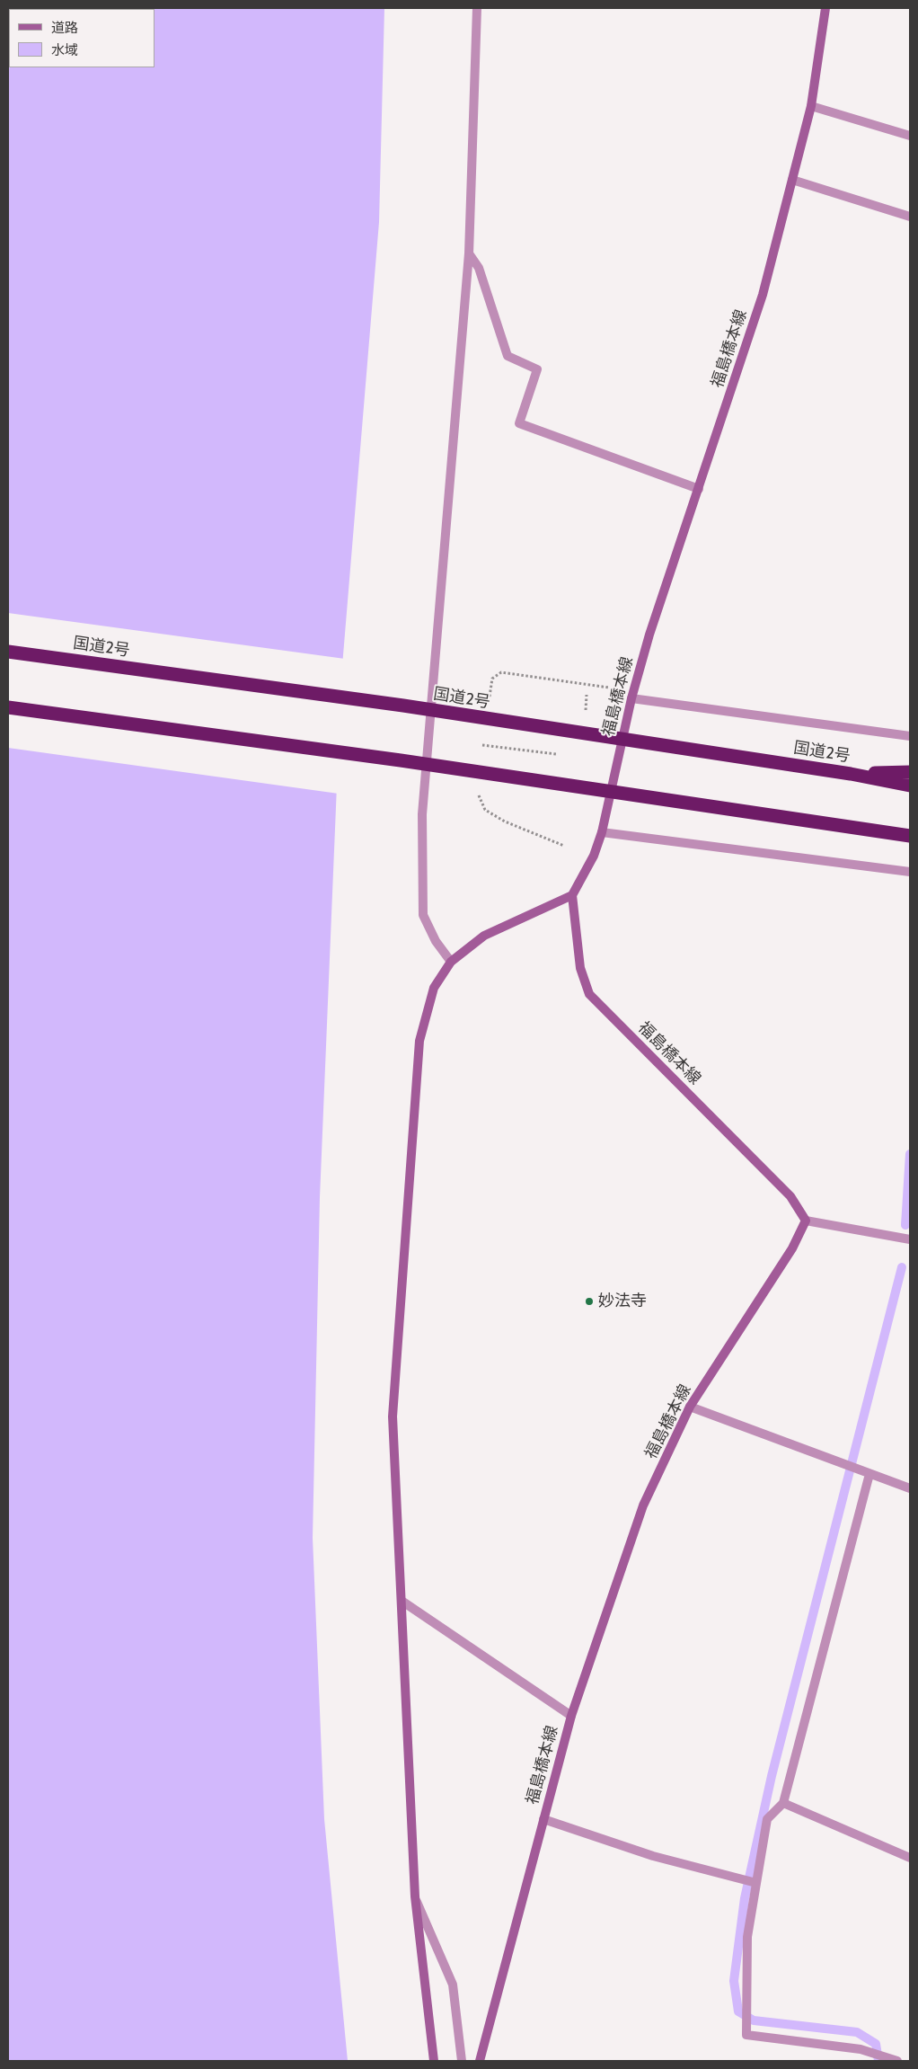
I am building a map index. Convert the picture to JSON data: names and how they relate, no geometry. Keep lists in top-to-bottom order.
{
  "streets": {
    "highway": ["国道2号"],
    "main road": ["福島橋本線"]
  },
  "places": ["妙法寺"],
  "legend": ["道路", "水域"]
}
